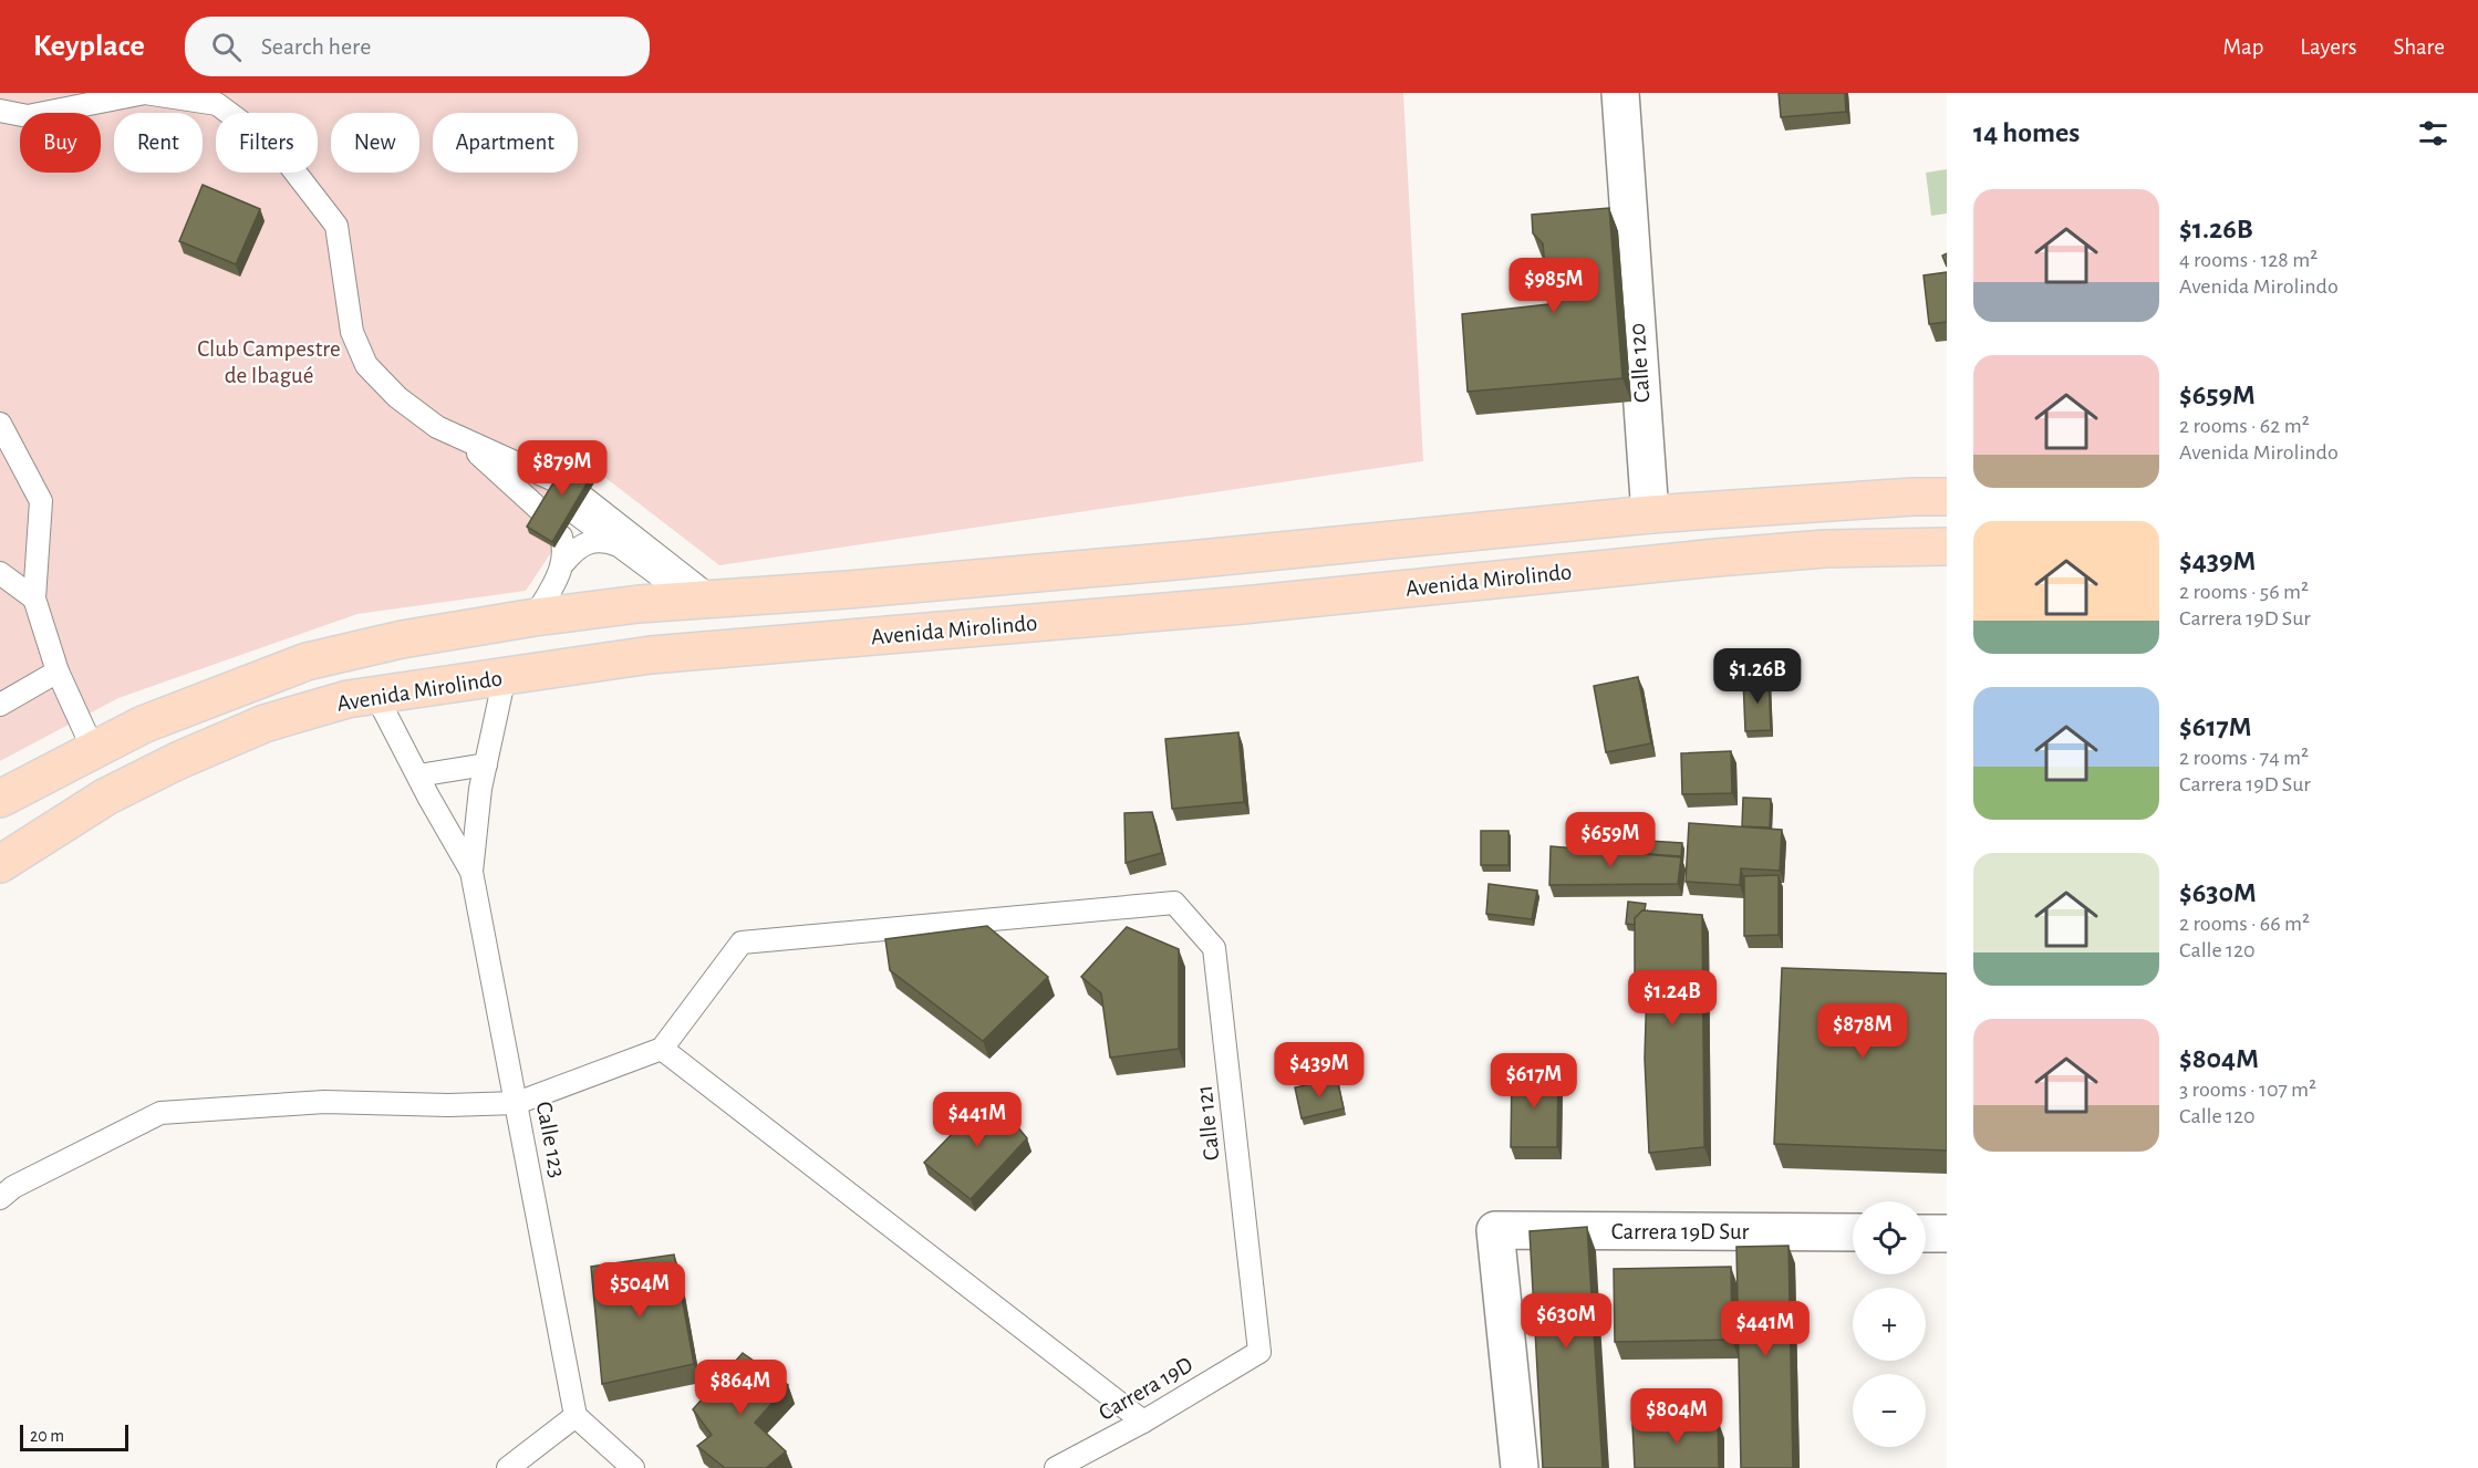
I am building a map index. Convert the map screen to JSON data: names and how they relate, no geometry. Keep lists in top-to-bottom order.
{
  "streets": {
    "main road": ["Avenida Mirolindo"],
    "street": ["Calle 120", "Carrera 19D Sur"],
    "lane": ["Calle 121", "Calle 123", "Carrera 19D"]
  },
  "crossings": [
    ["Calle 120", "Avenida Mirolindo"],
    ["Avenida Mirolindo", "Calle 123"],
    ["Calle 121", "Carrera 19D"]
  ],
  "parks": ["Club Campestre de Ibagué"],
  "scale_bar": "20 m",
  "page": {
    "header": "Keyplace",
    "search": "Search here",
    "nav": ["Map", "Layers", "Share"],
    "heading": "14 homes",
    "chip": [
      "Buy",
      "Rent",
      "Filters",
      "New",
      "Apartment"
    ],
    "list": [
      {
        "name": "$1.26B",
        "note": "4 rooms · 128 m² · Avenida Mirolindo"
      },
      {
        "name": "$659M",
        "note": "2 rooms · 62 m² · Avenida Mirolindo"
      },
      {
        "name": "$439M",
        "note": "2 rooms · 56 m² · Carrera 19D Sur"
      },
      {
        "name": "$617M",
        "note": "2 rooms · 74 m² · Carrera 19D Sur"
      },
      {
        "name": "$630M",
        "note": "2 rooms · 66 m² · Calle 120"
      },
      {
        "name": "$804M",
        "note": "3 rooms · 107 m² · Calle 120"
      }
    ],
    "price": [
      "$985M",
      "$879M",
      "$1.26B",
      "$659M",
      "$1.24B",
      "$878M",
      "$439M",
      "$617M",
      "$441M",
      "$504M",
      "$630M",
      "$441M",
      "$864M",
      "$804M"
    ],
    "map_buttons": ["+", "−"],
    "scale": "20 m"
  }
}
